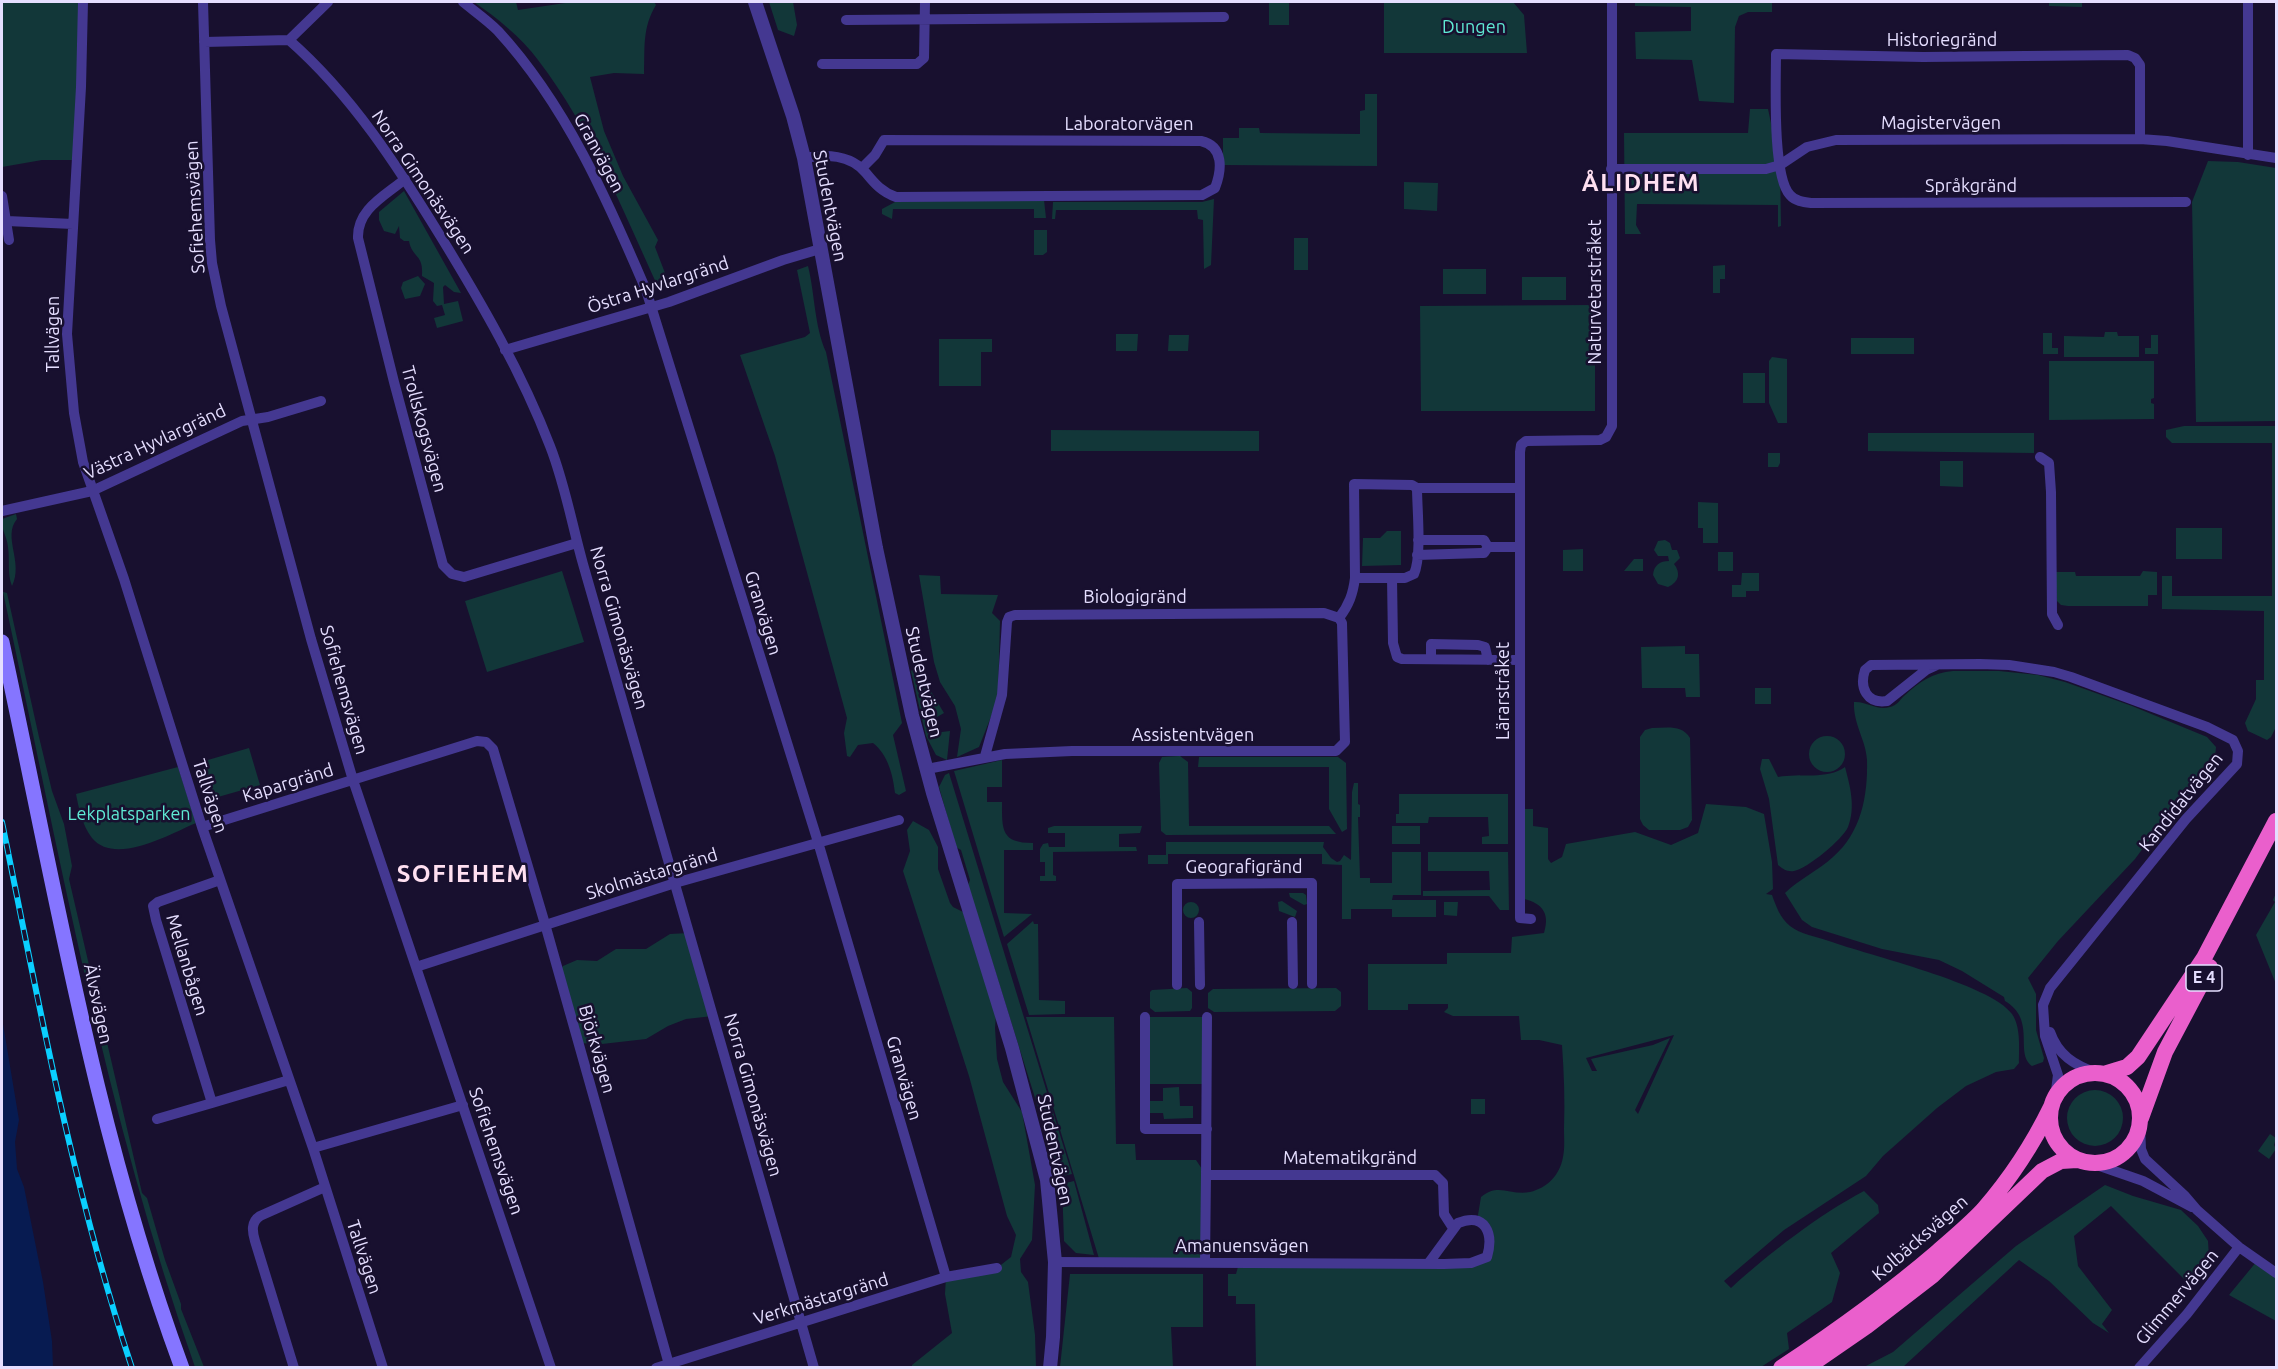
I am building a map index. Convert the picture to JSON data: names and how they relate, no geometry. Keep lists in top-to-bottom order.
{
  "streets": {
    "highway": ["E 4", "Kolbäcksvägen"],
    "main road": ["Älvsvägen"],
    "street": [
      "Historiegränd",
      "Magistervägen",
      "Laboratorvägen",
      "Granvägen",
      "Norra Gimonäsvägen",
      "Språkgränd",
      "Studentvägen",
      "Sofiehemsvägen",
      "Östra Hyvlargränd",
      "Naturvetarstråket",
      "Tallvägen",
      "Trollskogsvägen",
      "Västra Hyvlargränd",
      "Biologigränd",
      "Lärarstråket",
      "Assistentvägen",
      "Kapargränd",
      "Kandidatvägen",
      "Geografigränd",
      "Skolmästargränd",
      "Mellanbågen",
      "Björkvägen",
      "Matematikgränd",
      "Amanuensvägen",
      "Glimmervägen",
      "Verkmästargränd"
    ]
  },
  "crossings": [
    ["Historiegränd", "Magistervägen"],
    ["Historiegränd", "Språkgränd"],
    ["Magistervägen", "Språkgränd"],
    ["Magistervägen", "Naturvetarstråket"],
    ["Laboratorvägen", "Studentvägen"],
    ["Granvägen", "Östra Hyvlargränd"],
    ["Granvägen", "Skolmästargränd"],
    ["Granvägen", "Verkmästargränd"],
    ["Norra Gimonäsvägen", "Östra Hyvlargränd"],
    ["Norra Gimonäsvägen", "Trollskogsvägen"],
    ["Norra Gimonäsvägen", "Skolmästargränd"],
    ["Norra Gimonäsvägen", "Verkmästargränd"],
    ["Studentvägen", "Östra Hyvlargränd"],
    ["Studentvägen", "Assistentvägen"],
    ["Studentvägen", "Amanuensvägen"],
    ["Sofiehemsvägen", "Västra Hyvlargränd"],
    ["Sofiehemsvägen", "Kapargränd"],
    ["Sofiehemsvägen", "Skolmästargränd"],
    ["Naturvetarstråket", "Lärarstråket"],
    ["Tallvägen", "Västra Hyvlargränd"],
    ["Tallvägen", "Kapargränd"],
    ["Tallvägen", "Mellanbågen"],
    ["Biologigränd", "Assistentvägen"],
    ["Kapargränd", "Björkvägen"],
    ["Kandidatvägen", "E 4"],
    ["Kandidatvägen", "Kolbäcksvägen"],
    ["Skolmästargränd", "Björkvägen"],
    ["E 4", "Kolbäcksvägen"],
    ["Björkvägen", "Verkmästargränd"],
    ["Matematikgränd", "Amanuensvägen"]
  ],
  "districts": ["ÅLIDHEM", "SOFIEHEM"],
  "parks": ["Dungen", "Lekplatsparken"]
}
